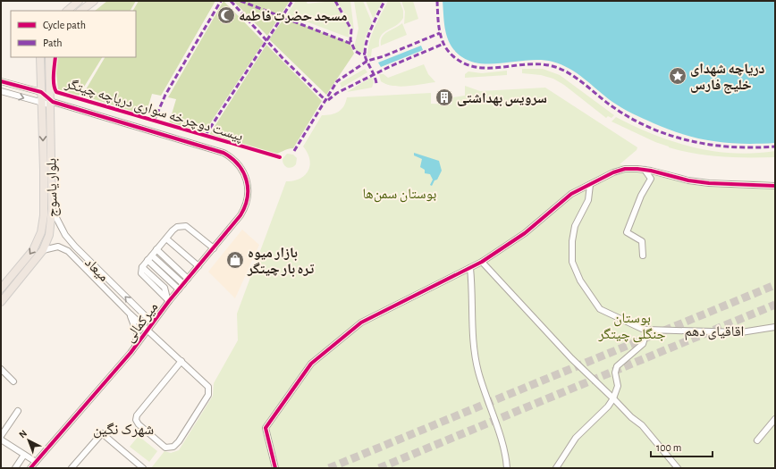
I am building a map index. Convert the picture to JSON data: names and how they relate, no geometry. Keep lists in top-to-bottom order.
{
  "streets": {
    "main road": ["بلوار یاسوج"],
    "street": ["میعاد", "میرکمالی", "اقاقیای دهم"],
    "cycle path": ["پیست دوچرخه سواری دریاچه چیتگر"]
  },
  "crossings": [
    ["بلوار یاسوج", "میعاد"],
    ["بلوار یاسوج", "میرکمالی"],
    ["میعاد", "میرکمالی"]
  ],
  "districts": ["شهرک نگین"],
  "parks": ["بوستان سمن‌ها", "بوستان جنگلی چیتگر"],
  "places": {
    "mosque": ["مسجد حضرت فاطمه"],
    "place": ["دریاچه شهدای خلیج فارس"],
    "building": ["سرویس بهداشتی"],
    "shop": ["بازار میوه تره بار چیتگر"]
  },
  "legend": ["Cycle path", "Path"],
  "scale_bar": "100 m",
  "north": "top left"
}
